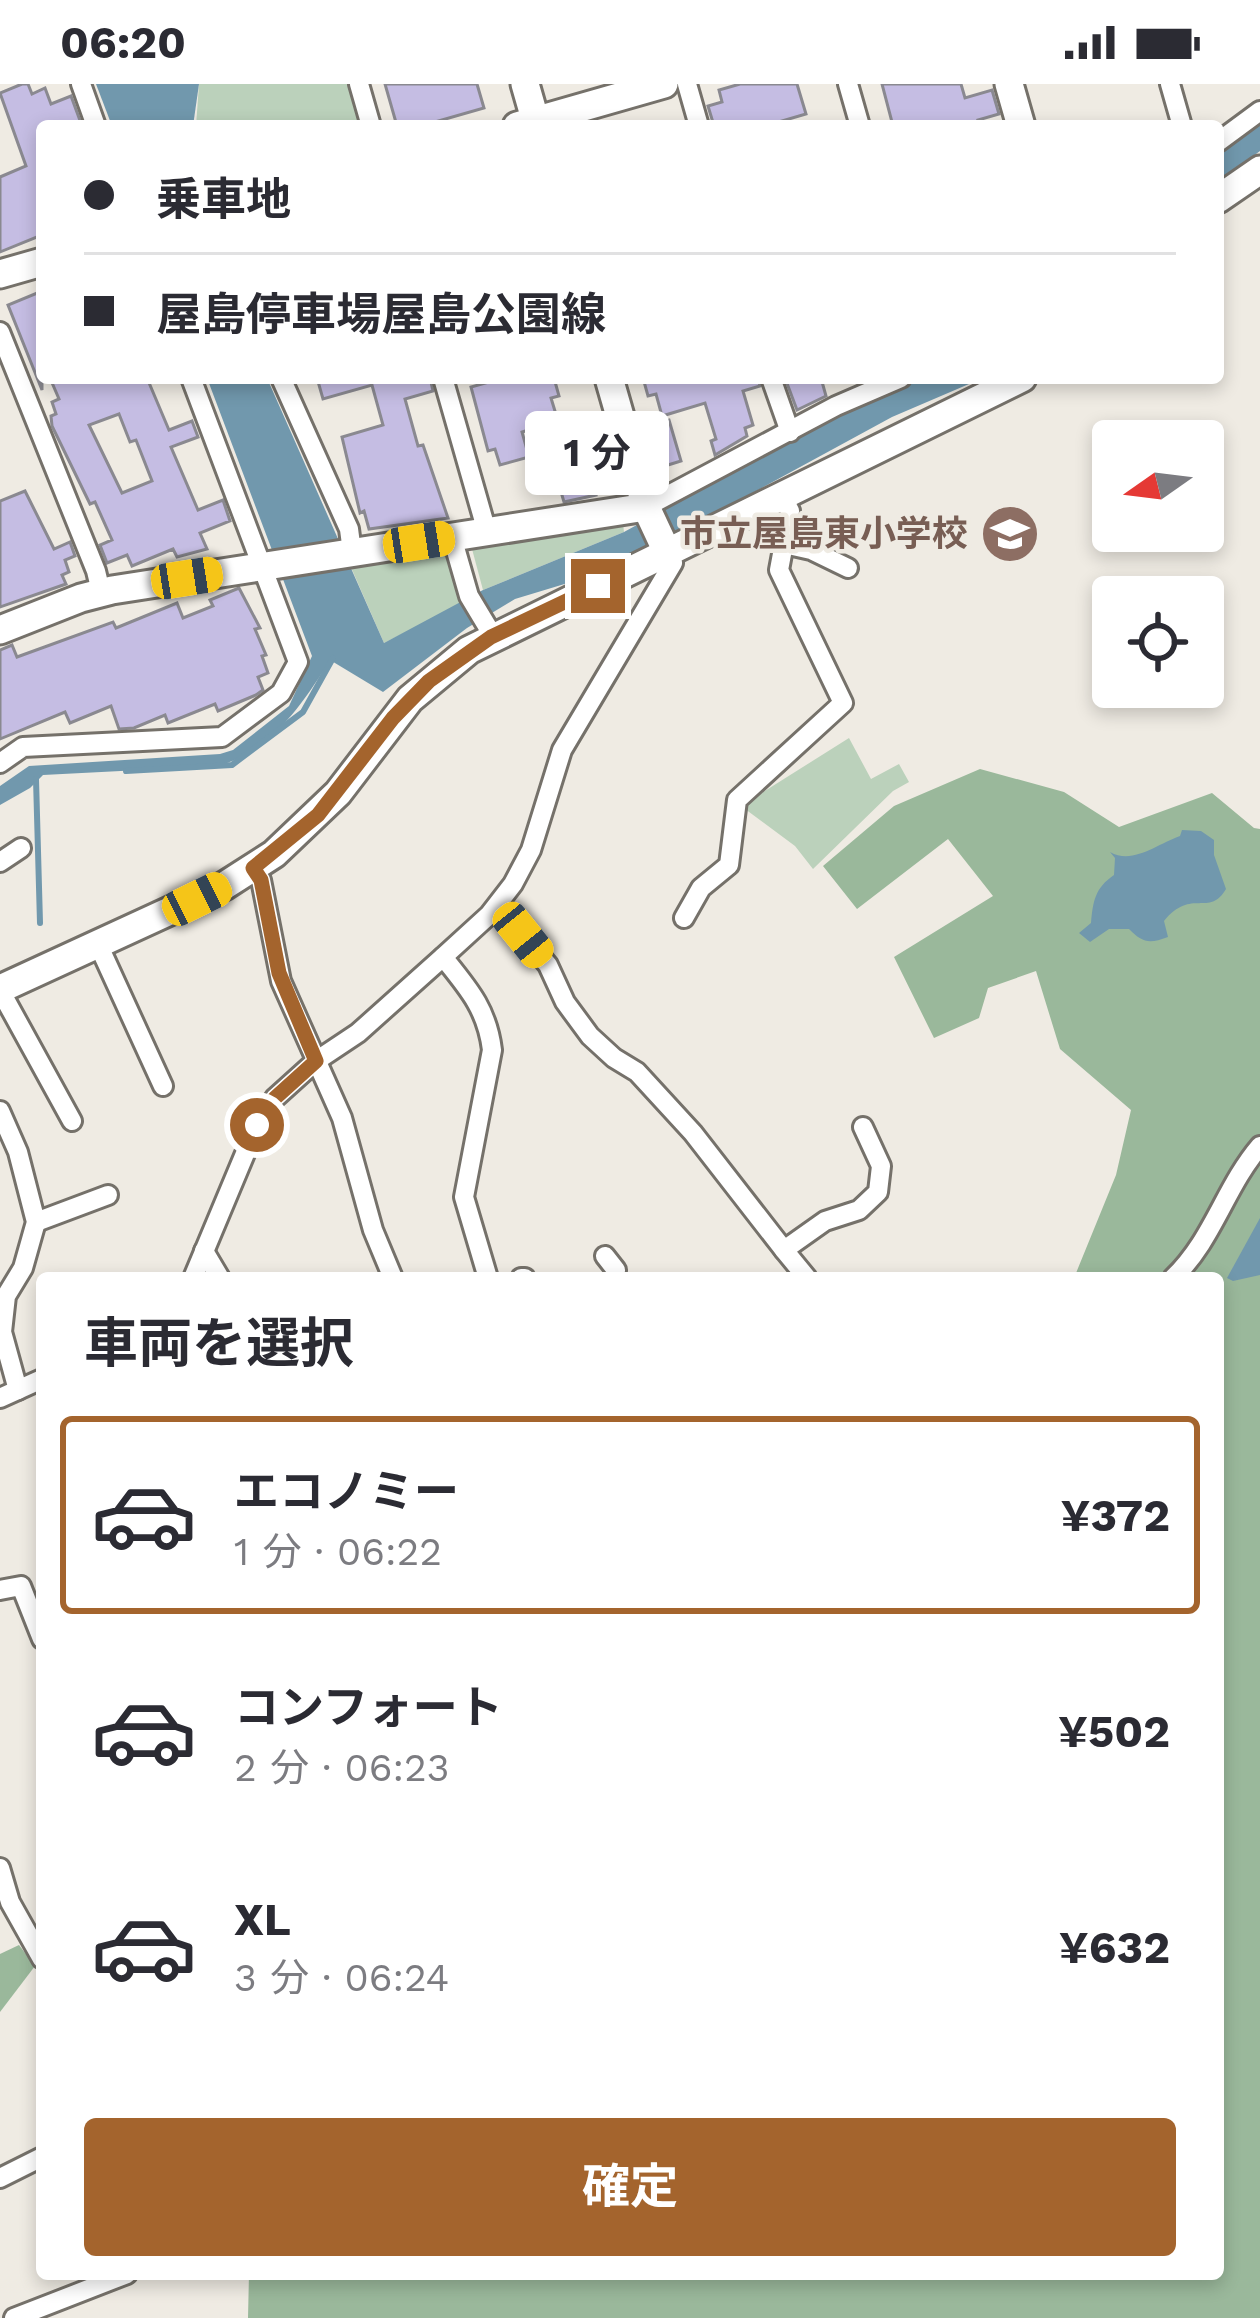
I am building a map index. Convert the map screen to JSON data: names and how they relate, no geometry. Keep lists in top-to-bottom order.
{
  "places": {
    "school or university": ["市立屋島東小学校"]
  },
  "north": "left",
  "page": {
    "status": "06:20",
    "banner": ["乗車地", "屋島停車場屋島公園線"],
    "bubble": "1 分",
    "heading": "車両を選択",
    "list": [
      {
        "name": "エコノミー",
        "note": "1 分 · 06:22",
        "value": "¥372"
      },
      {
        "name": "コンフォート",
        "note": "2 分 · 06:23",
        "value": "¥502"
      },
      {
        "name": "XL",
        "note": "3 分 · 06:24",
        "value": "¥632"
      }
    ],
    "buttons": "確定"
  }
}
